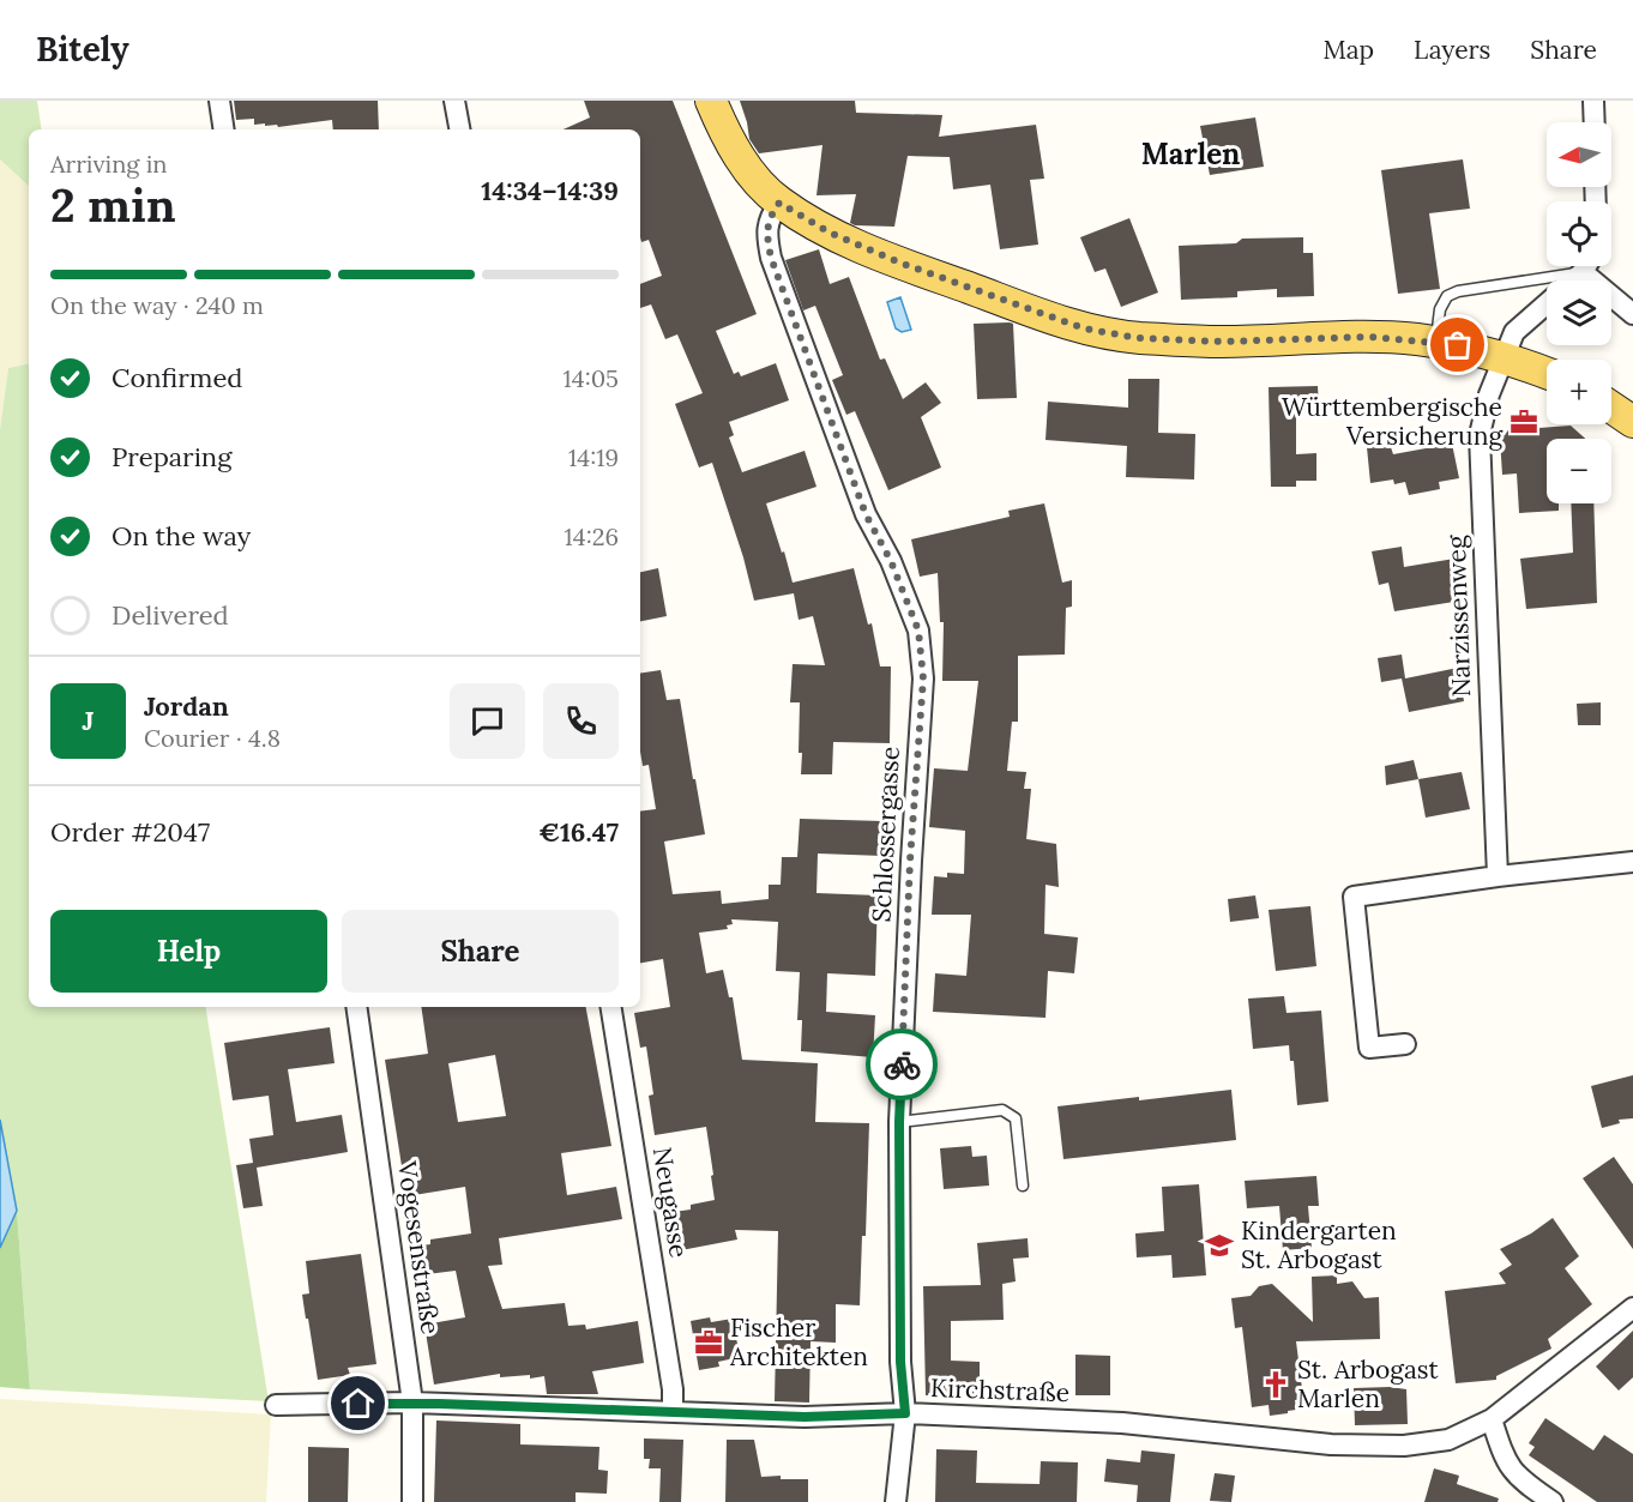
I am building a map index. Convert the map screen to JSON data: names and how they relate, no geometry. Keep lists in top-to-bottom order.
{
  "streets": {
    "street": [
      "Narzissenweg",
      "Schlossergasse",
      "Neugasse",
      "Vogesenstraße",
      "Kirchstraße"
    ]
  },
  "crossings": [
    ["Schlossergasse", "Kirchstraße"],
    ["Neugasse", "Kirchstraße"],
    ["Vogesenstraße", "Kirchstraße"]
  ],
  "districts": ["Marlen"],
  "places": {
    "office": ["Württembergische Versicherung", "Fischer Architekten"],
    "school or university": ["Kindergarten St. Arbogast"],
    "church": ["St. Arbogast Marlen"]
  },
  "north": "left",
  "page": {
    "header": "Bitely",
    "nav": ["Map", "Layers", "Share"],
    "map_buttons": ["+", "−"],
    "heading": ["2 min", "Arriving in", "14:34–14:39"],
    "panel": [
      "Jordan",
      "Courier · 4.8",
      "Order #2047",
      "€16.47"
    ],
    "bar": "On the way · 240 m",
    "list": [
      ["Confirmed", "14:05"],
      ["Preparing", "14:19"],
      ["On the way", "14:26"],
      "Delivered"
    ],
    "round": "J",
    "buttons": ["Help", "Share"]
  }
}
